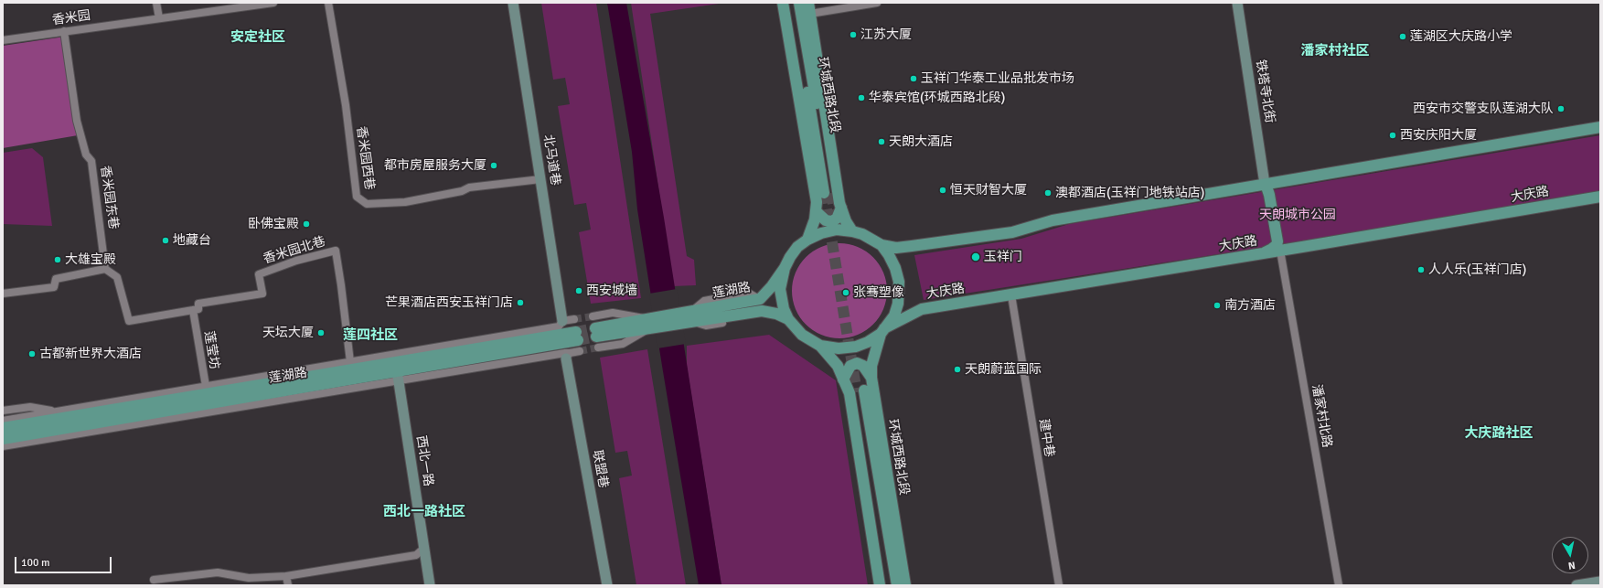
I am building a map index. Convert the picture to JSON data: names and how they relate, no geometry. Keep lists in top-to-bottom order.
{
  "streets": {
    "main road": ["环城西路北段", "大庆路", "莲湖路"],
    "street": [
      "香米园",
      "铁塔寺北街",
      "香米园西巷",
      "北马道巷",
      "香米园东巷",
      "香米园北巷",
      "莲莹坊",
      "潘家村北路",
      "建中巷",
      "西北一路",
      "联盟巷"
    ]
  },
  "crossings": [
    ["香米园", "香米园东巷"],
    ["环城西路北段", "大庆路"],
    ["环城西路北段", "莲湖路"],
    ["香米园西巷", "北马道巷"],
    ["大庆路", "莲湖路"],
    ["大庆路", "潘家村北路"],
    ["大庆路", "建中巷"],
    ["香米园东巷", "香米园北巷"],
    ["香米园北巷", "莲湖路"],
    ["香米园北巷", "莲莹坊"],
    ["莲湖路", "莲莹坊"],
    ["莲湖路", "西北一路"]
  ],
  "districts": [
    "安定社区",
    "潘家村社区",
    "莲四社区",
    "大庆路社区",
    "西北一路社区"
  ],
  "parks": ["天朗城市公园"],
  "places": [
    "江苏大厦",
    "莲湖区大庆路小学",
    "玉祥门华泰工业品批发市场",
    "华泰宾馆(环城西路北段)",
    "西安市交警支队莲湖大队",
    "西安庆阳大厦",
    "天朗大酒店",
    "都市房屋服务大厦",
    "恒天财智大厦",
    "澳都酒店(玉祥门地铁站店)",
    "卧佛宝殿",
    "地藏台",
    "玉祥门",
    "大雄宝殿",
    "人人乐(玉祥门店)",
    "西安城墙",
    "张骞塑像",
    "芒果酒店西安玉祥门店",
    "南方酒店",
    "天坛大厦",
    "古都新世界大酒店",
    "天朗蔚蓝国际"
  ],
  "scale_bar": "100 m",
  "north": "bottom"
}
